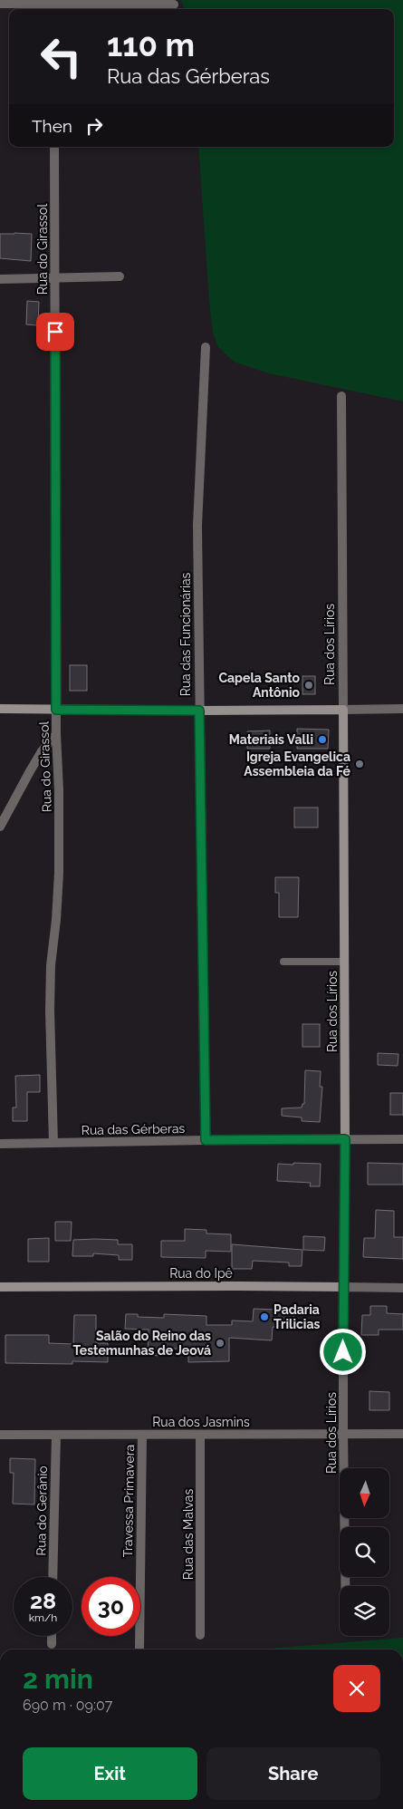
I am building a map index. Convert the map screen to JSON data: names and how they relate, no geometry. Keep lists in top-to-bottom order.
{
  "streets": {
    "street": [
      "Rua do Girassol",
      "Rua das Funcionárias",
      "Rua dos Lírios",
      "Rua das Gérberas",
      "Rua do Ipê",
      "Rua dos Jasmins",
      "Travessa Primavera",
      "Rua do Gerânio",
      "Rua das Malvas"
    ]
  },
  "crossings": [
    ["Rua do Girassol", "Rua das Gérberas"],
    ["Rua das Funcionárias", "Rua das Gérberas"],
    ["Rua dos Lírios", "Rua das Gérberas"],
    ["Rua dos Lírios", "Rua do Ipê"],
    ["Rua dos Lírios", "Rua dos Jasmins"],
    ["Rua dos Jasmins", "Travessa Primavera"],
    ["Rua dos Jasmins", "Rua do Gerânio"],
    ["Rua dos Jasmins", "Rua das Malvas"]
  ],
  "places": [
    "Capela Santo Antônio",
    "Materiais Valli",
    "Igreja Evangelica Assembleia da Fé",
    "Padaria Trilicias",
    "Salão do Reino das Testemunhas de Jeová"
  ],
  "north": "bottom",
  "page": {
    "turn": ["110 m", "Rua das Gérberas"],
    "then": "Then",
    "speed": "28 km/h",
    "limit": "30",
    "heading": ["2 min", "690 m · 09:07"],
    "buttons": ["Exit", "Share"]
  }
}
